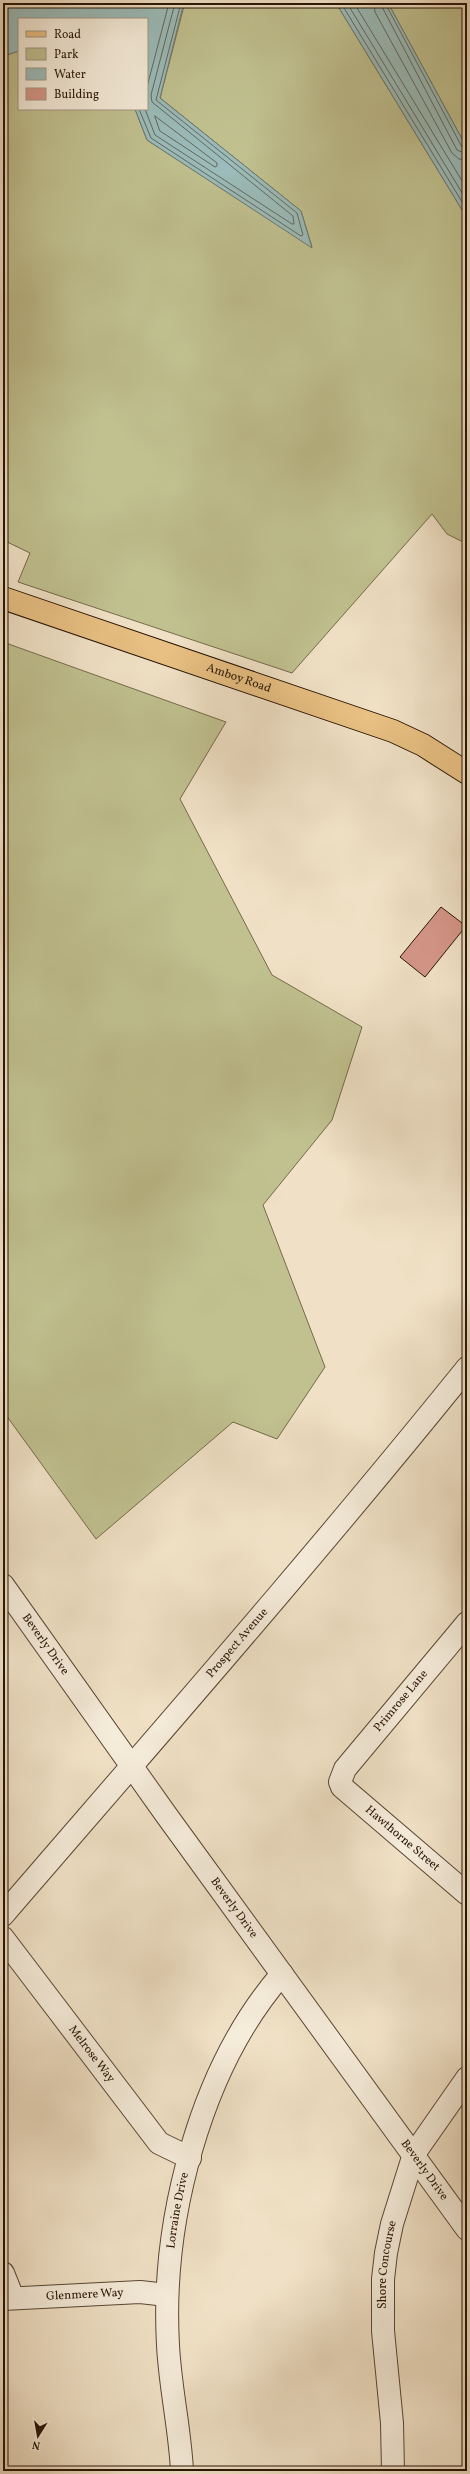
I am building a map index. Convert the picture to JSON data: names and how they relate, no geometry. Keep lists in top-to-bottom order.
{
  "streets": {
    "main road": ["Amboy Road"],
    "street": [
      "Prospect Avenue",
      "Beverly Drive",
      "Primrose Lane",
      "Hawthorne Street",
      "Melrose Way",
      "Lorraine Drive",
      "Shore Concourse",
      "Glenmere Way"
    ]
  },
  "crossings": [
    ["Prospect Avenue", "Beverly Drive"],
    ["Beverly Drive", "Lorraine Drive"],
    ["Beverly Drive", "Shore Concourse"],
    ["Primrose Lane", "Hawthorne Street"],
    ["Melrose Way", "Lorraine Drive"],
    ["Lorraine Drive", "Glenmere Way"]
  ],
  "legend": [
    "Road",
    "Park",
    "Water",
    "Building"
  ],
  "north": "bottom"
}
